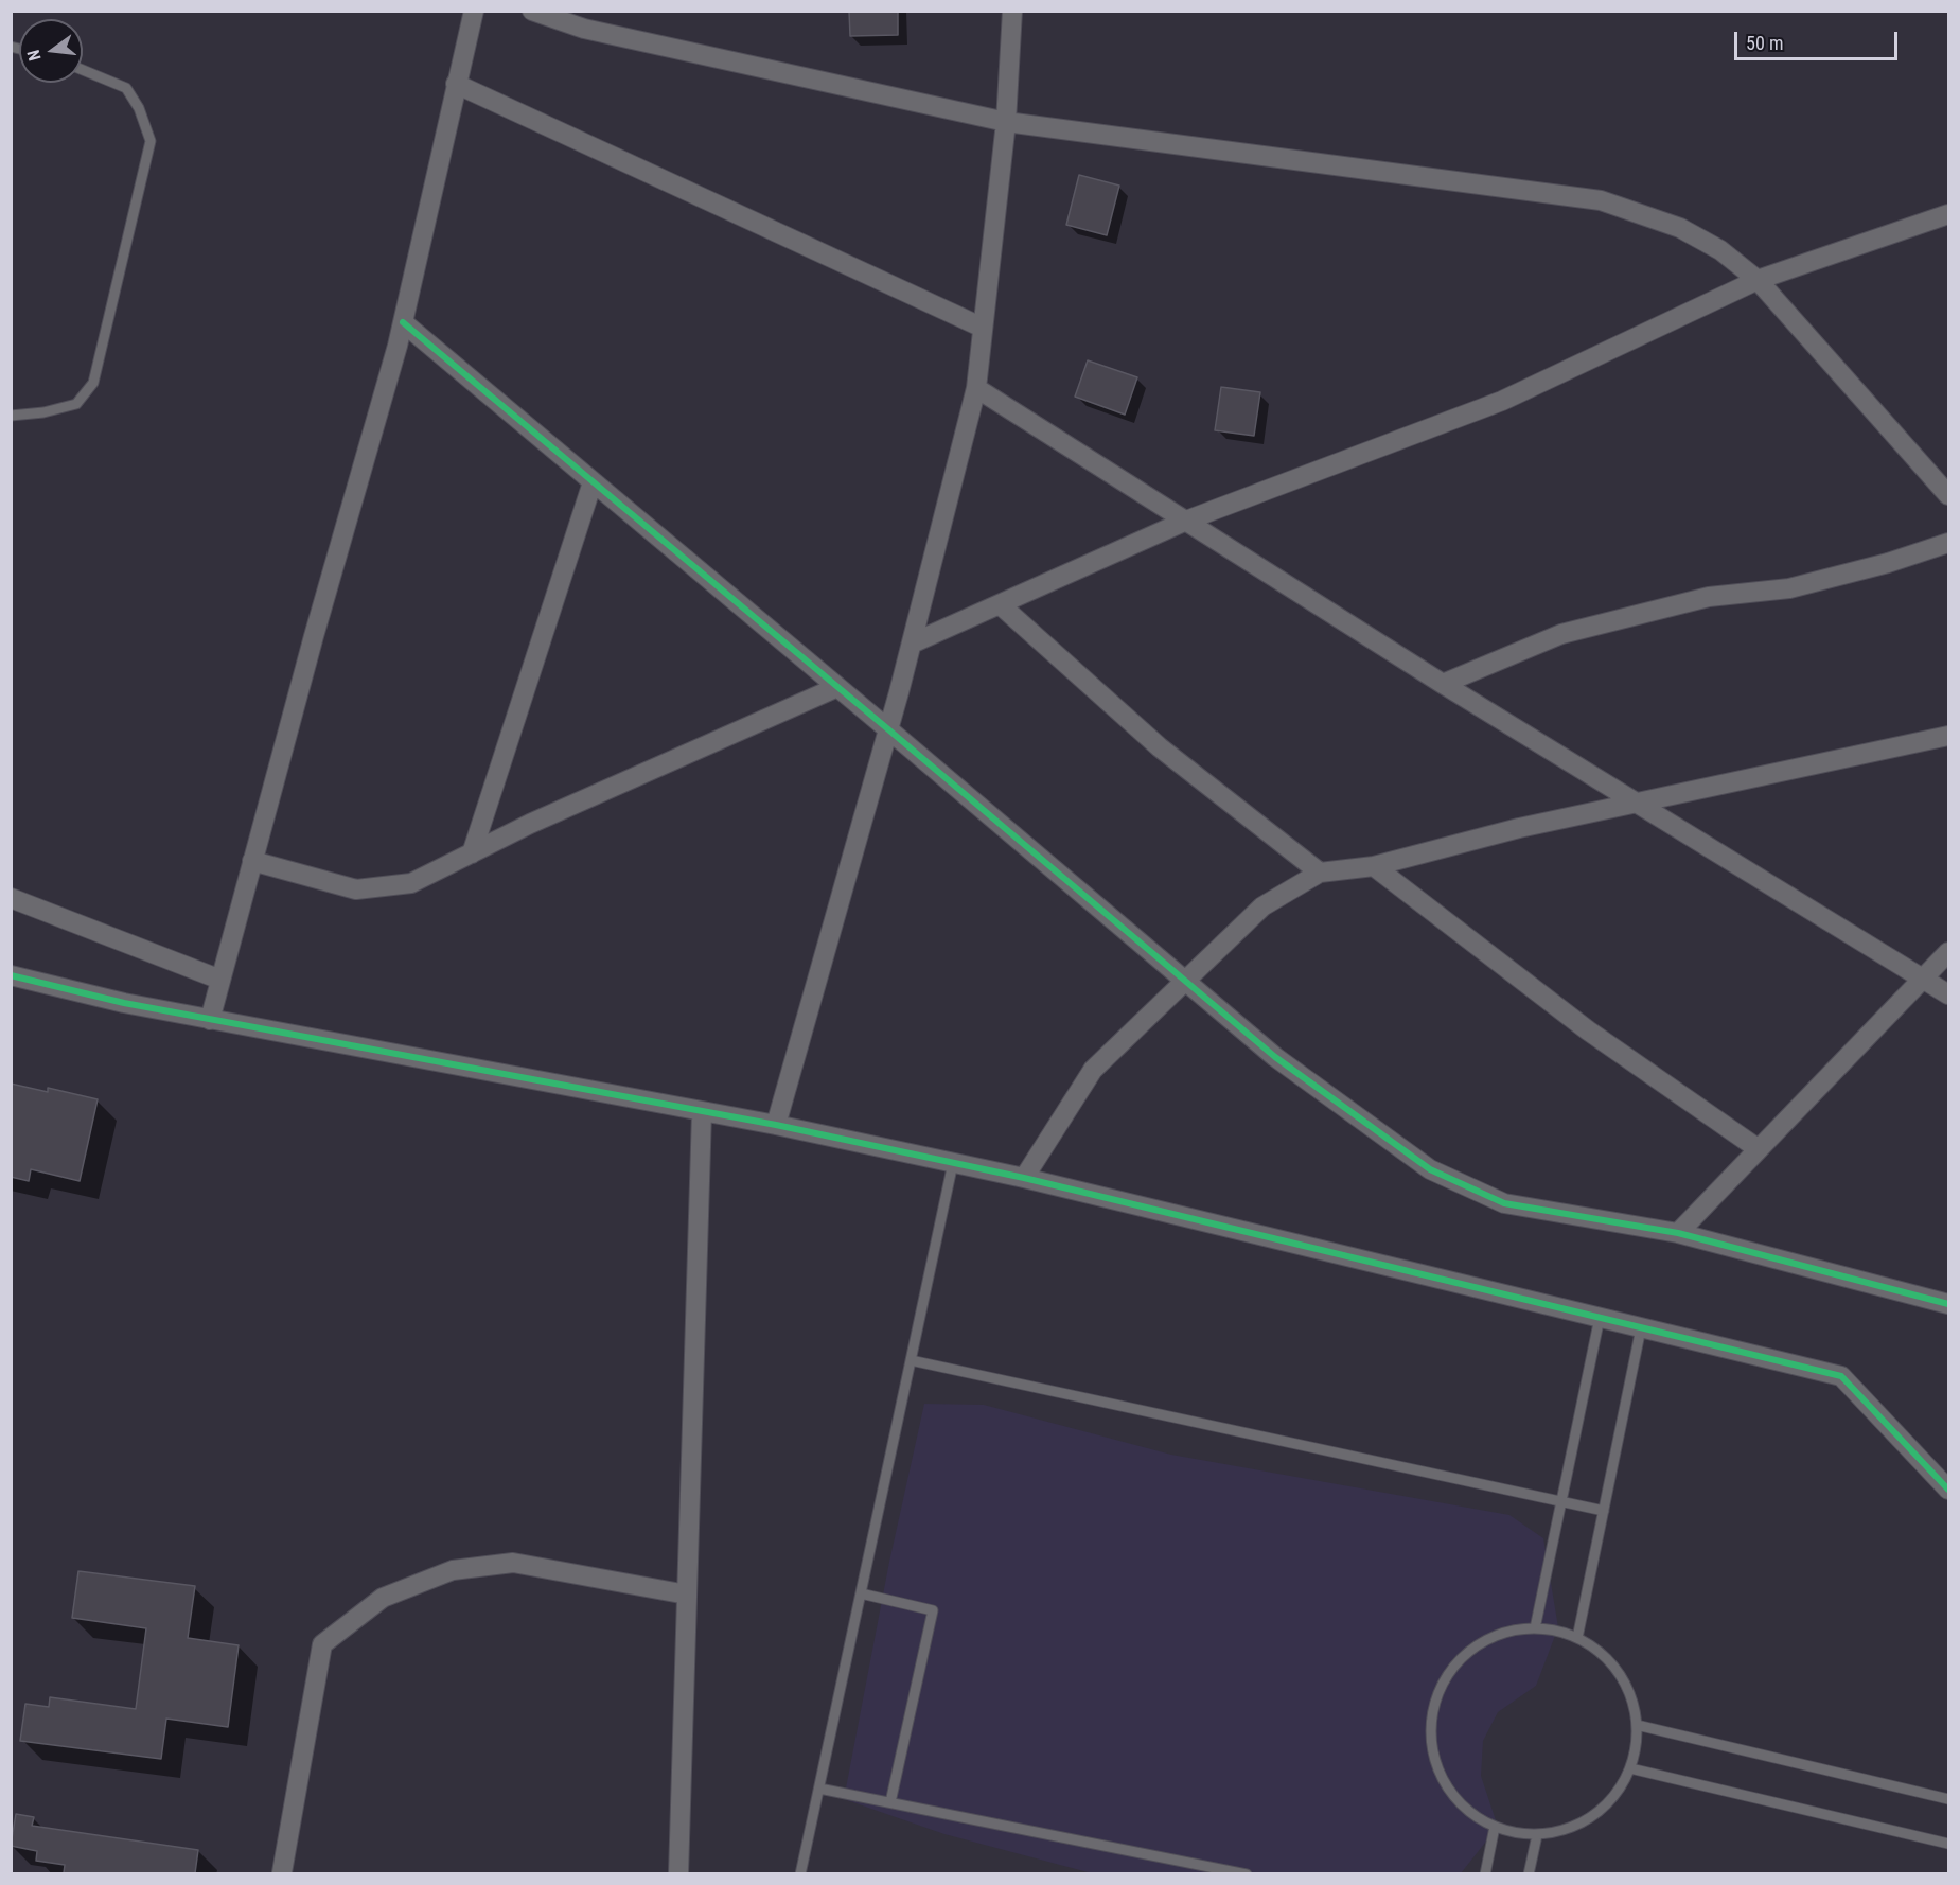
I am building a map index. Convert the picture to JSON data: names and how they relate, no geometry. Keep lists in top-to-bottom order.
{
  "scale_bar": "50 m",
  "north": "left"
}
